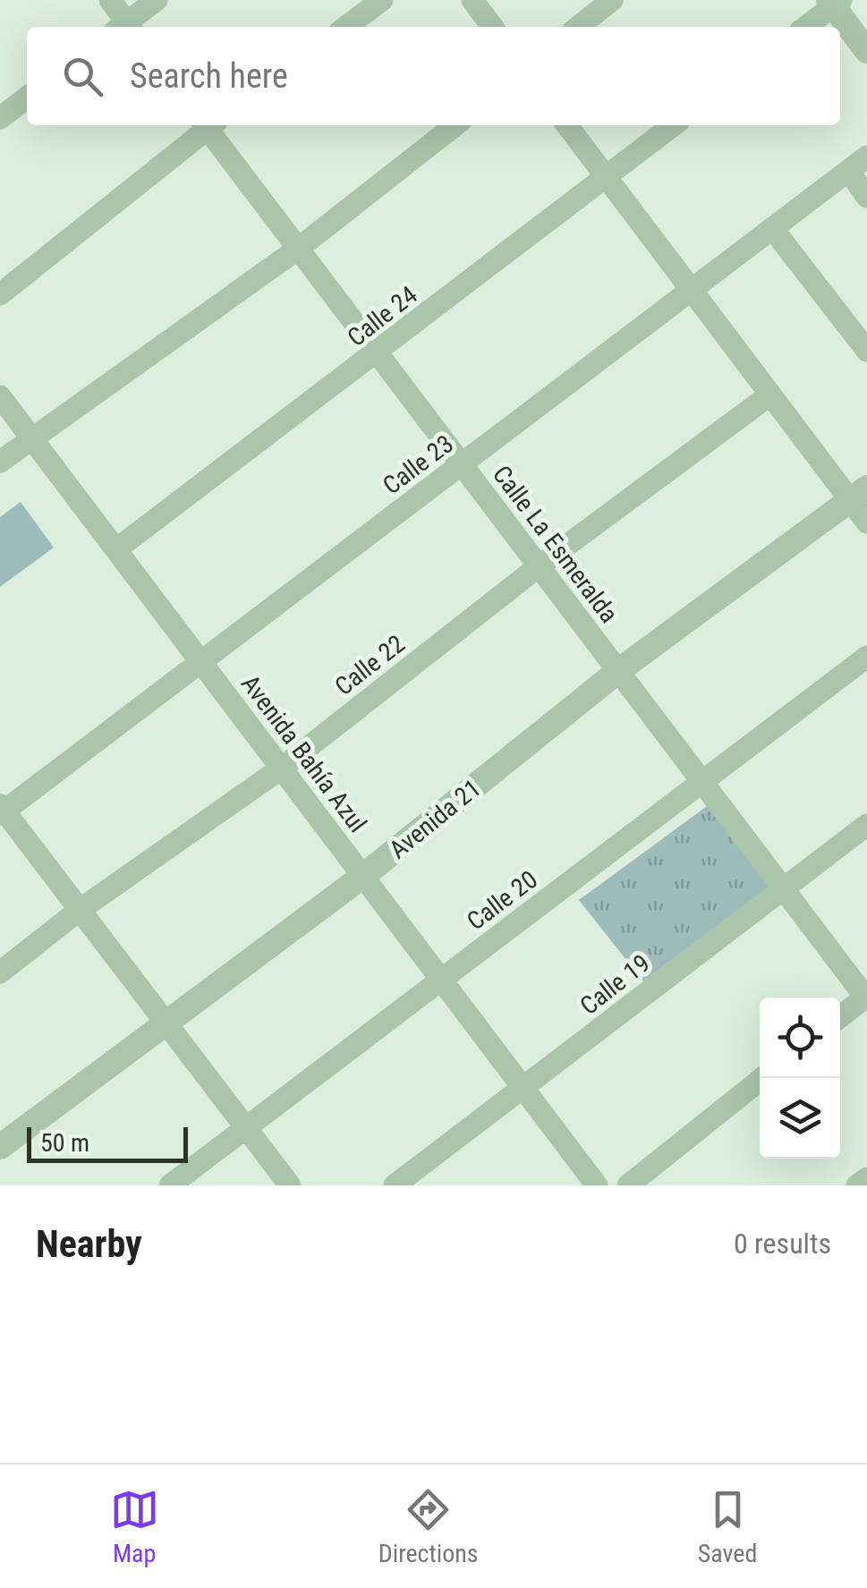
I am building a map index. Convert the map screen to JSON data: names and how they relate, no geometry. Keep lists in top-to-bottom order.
{
  "streets": {
    "street": [
      "Calle 24",
      "Calle 23",
      "Calle La Esmeralda",
      "Calle 22",
      "Avenida Bahía Azul",
      "Avenida 21",
      "Calle 20",
      "Calle 19"
    ]
  },
  "crossings": [
    ["Calle 24", "Calle La Esmeralda"],
    ["Calle 24", "Avenida Bahía Azul"],
    ["Calle 23", "Calle La Esmeralda"],
    ["Calle 23", "Avenida Bahía Azul"],
    ["Calle La Esmeralda", "Calle 22"],
    ["Calle La Esmeralda", "Avenida 21"],
    ["Calle La Esmeralda", "Calle 20"],
    ["Calle La Esmeralda", "Calle 19"],
    ["Calle 22", "Avenida Bahía Azul"],
    ["Avenida Bahía Azul", "Avenida 21"],
    ["Avenida Bahía Azul", "Calle 20"],
    ["Avenida Bahía Azul", "Calle 19"]
  ],
  "scale_bar": "50 m",
  "page": {
    "search": "Search here",
    "scale": "50 m",
    "heading": ["Nearby", "0 results"],
    "nav": ["Map", "Directions", "Saved"]
  }
}
